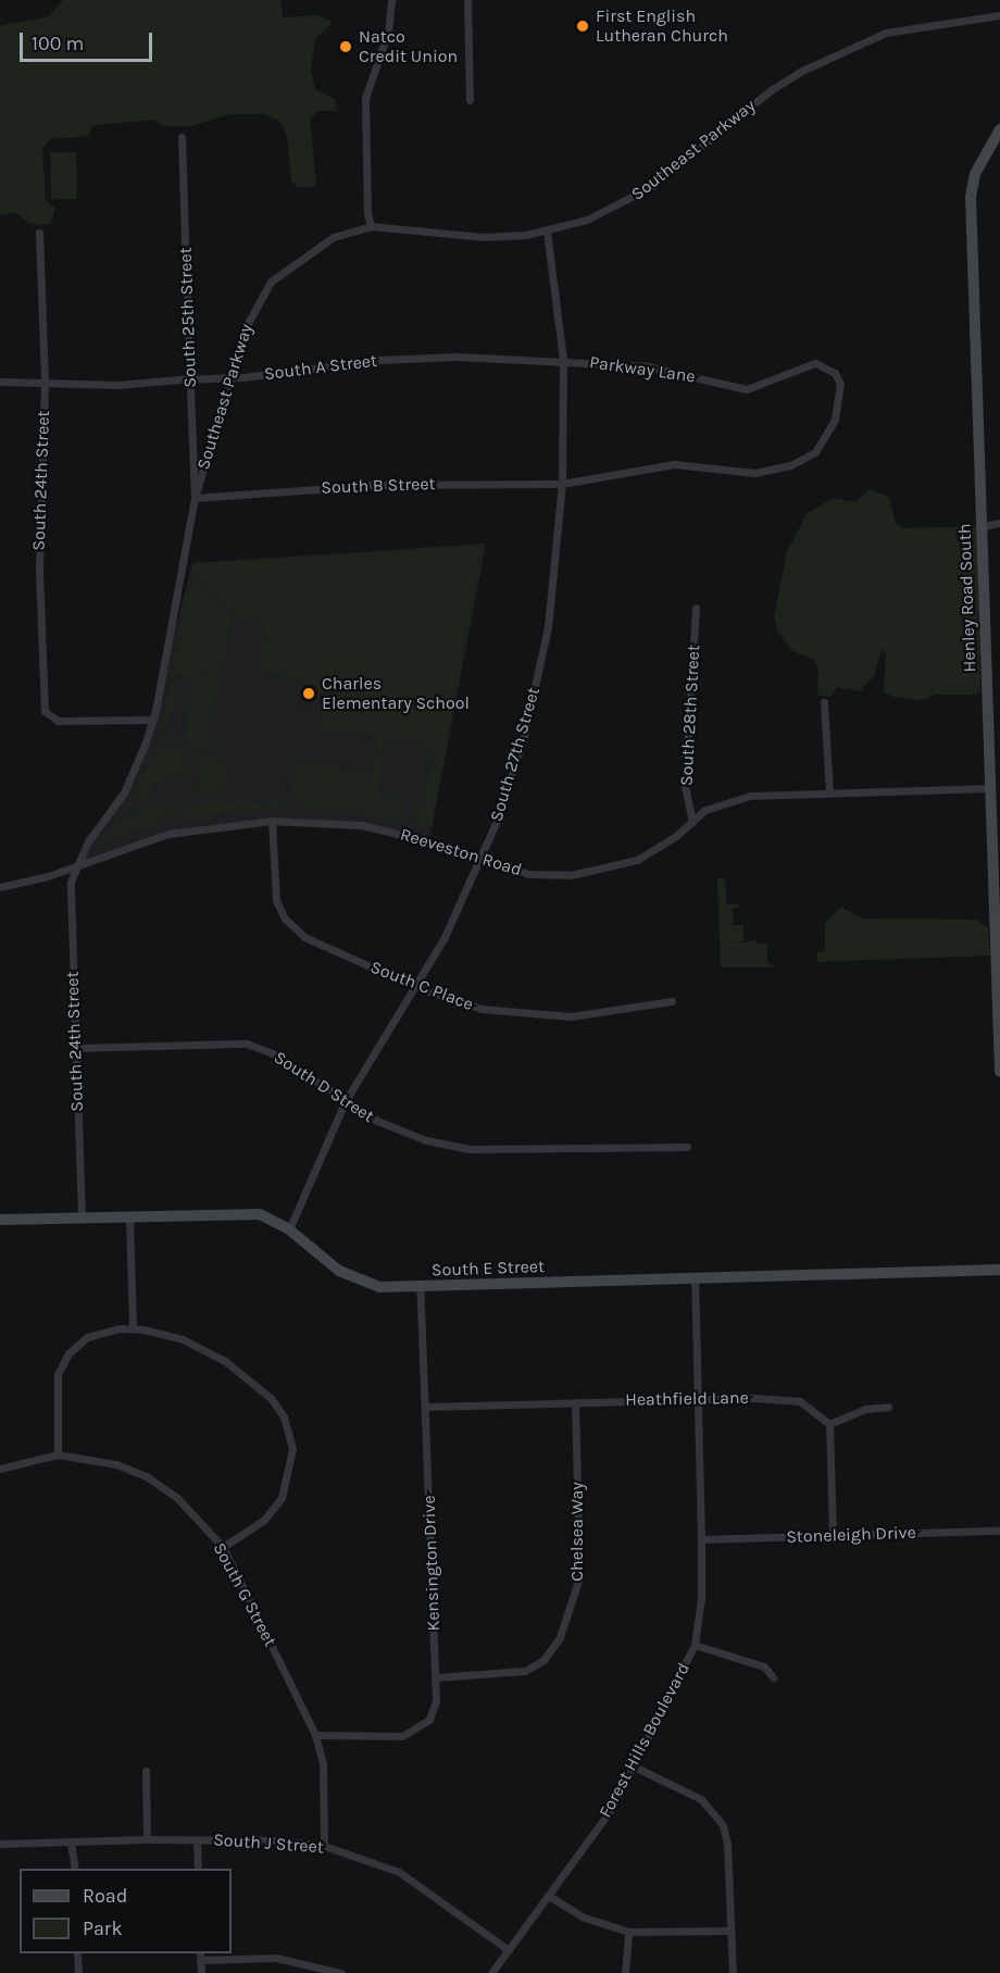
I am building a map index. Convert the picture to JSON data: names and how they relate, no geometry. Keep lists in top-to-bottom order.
{
  "streets": {
    "street": [
      "Southeast Parkway",
      "South 25th Street",
      "South A Street",
      "Parkway Lane",
      "South 24th Street",
      "South B Street",
      "Henley Road South",
      "South 28th Street",
      "South 27th Street",
      "Reeveston Road",
      "South C Place",
      "South D Street",
      "South E Street",
      "Heathfield Lane",
      "Chelsea Way",
      "Stoneleigh Drive",
      "Kensington Drive",
      "South G Street",
      "Forest Hills Boulevard",
      "South J Street"
    ]
  },
  "crossings": [
    ["Southeast Parkway", "South 25th Street"],
    ["Southeast Parkway", "South A Street"],
    ["Southeast Parkway", "South 24th Street"],
    ["Southeast Parkway", "South B Street"],
    ["Southeast Parkway", "South 27th Street"],
    ["Southeast Parkway", "Reeveston Road"],
    ["South 25th Street", "South A Street"],
    ["South 25th Street", "South B Street"],
    ["South A Street", "Parkway Lane"],
    ["South A Street", "South 24th Street"],
    ["South A Street", "South 27th Street"],
    ["Parkway Lane", "South B Street"],
    ["Parkway Lane", "South 27th Street"],
    ["South 24th Street", "Reeveston Road"],
    ["South 24th Street", "South D Street"],
    ["South 24th Street", "South E Street"],
    ["South B Street", "South 27th Street"],
    ["Henley Road South", "Reeveston Road"],
    ["South 28th Street", "Reeveston Road"],
    ["South 27th Street", "Reeveston Road"],
    ["South 27th Street", "South C Place"],
    ["South 27th Street", "South D Street"],
    ["South 27th Street", "South E Street"],
    ["Reeveston Road", "South C Place"],
    ["South E Street", "Kensington Drive"],
    ["South E Street", "Forest Hills Boulevard"],
    ["Heathfield Lane", "Chelsea Way"],
    ["Heathfield Lane", "Kensington Drive"],
    ["Heathfield Lane", "Forest Hills Boulevard"],
    ["Chelsea Way", "Kensington Drive"],
    ["Stoneleigh Drive", "Forest Hills Boulevard"],
    ["Kensington Drive", "South G Street"],
    ["South G Street", "South J Street"],
    ["Forest Hills Boulevard", "South J Street"]
  ],
  "places": ["First English Lutheran Church", "Natco Credit Union", "Charles Elementary School"],
  "legend": ["Road", "Park"],
  "scale_bar": "100 m"
}
